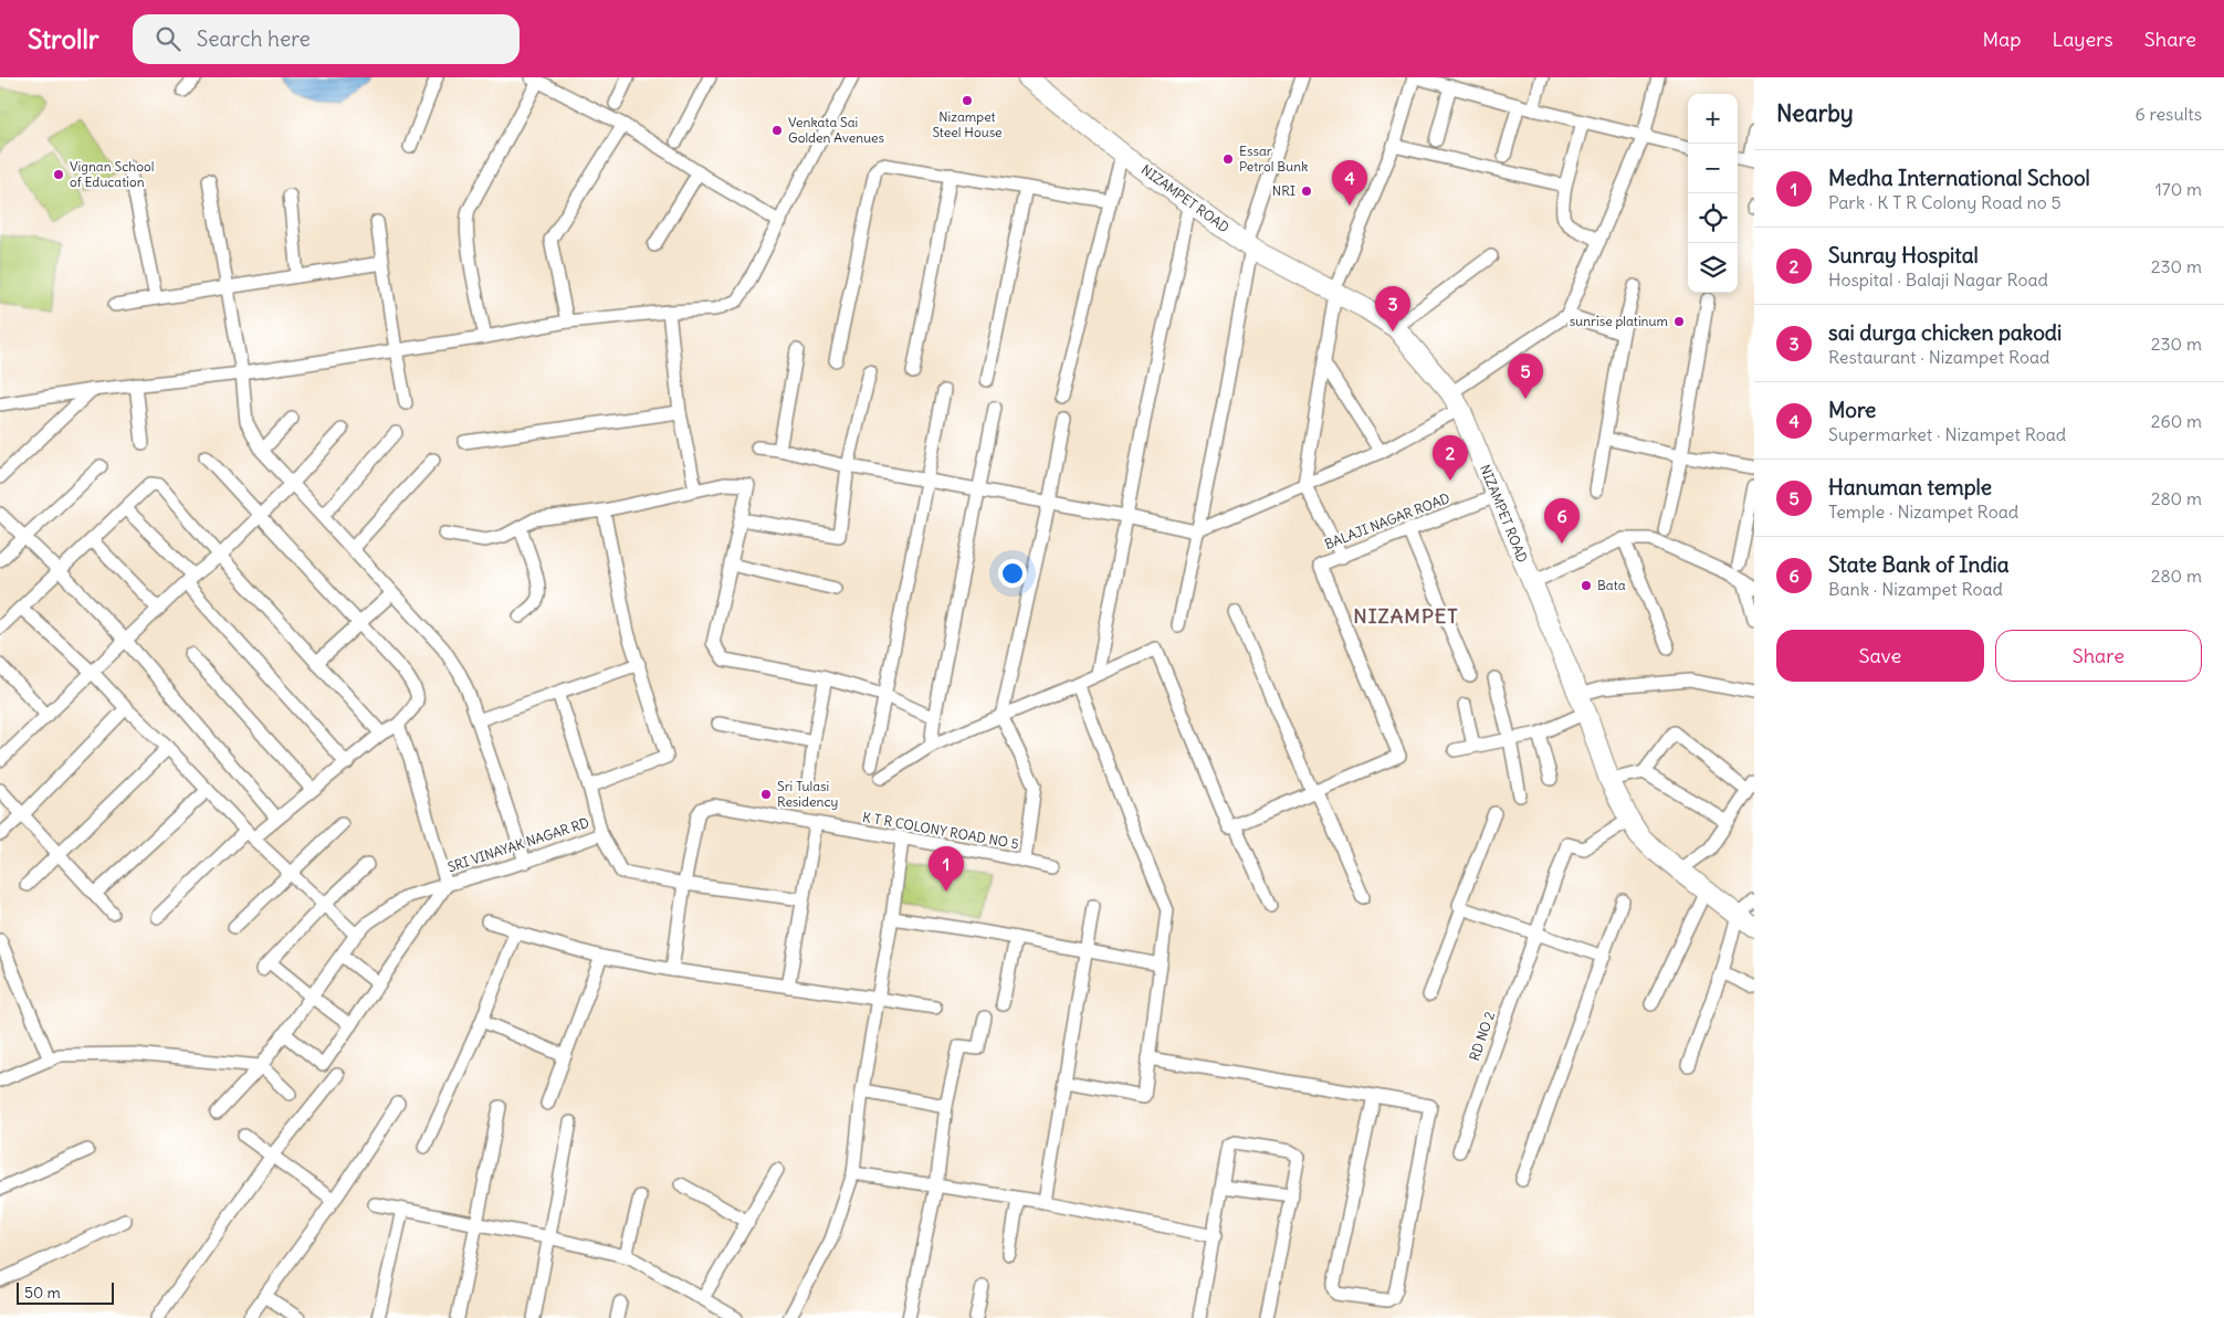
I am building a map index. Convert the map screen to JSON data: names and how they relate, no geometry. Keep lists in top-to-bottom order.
{
  "streets": {
    "main road": ["NIZAMPET ROAD"],
    "street": [
      "BALAJI NAGAR ROAD",
      "K T R COLONY ROAD NO 5",
      "SRI VINAYAK NAGAR RD",
      "RD NO 2"
    ]
  },
  "crossings": [
    ["NIZAMPET ROAD", "BALAJI NAGAR ROAD"],
    ["NIZAMPET ROAD", "RD NO 2"]
  ],
  "districts": ["NIZAMPET"],
  "places": [
    "Nizampet Steel House",
    "Venkata Sai Golden Avenues",
    "Essar Petrol Bunk",
    "Vignan School of Education",
    "NRI",
    "sunrise platinum",
    "Bata",
    "Sri Tulasi Residency"
  ],
  "scale_bar": "50 m",
  "page": {
    "header": "Strollr",
    "search": "Search here",
    "nav": ["Map", "Layers", "Share"],
    "heading": ["Nearby", "6 results"],
    "map_buttons": ["+", "−"],
    "list": [
      {
        "mark": "1",
        "name": "Medha International School",
        "note": "Park · K T R Colony Road no 5",
        "value": "170 m"
      },
      {
        "mark": "2",
        "name": "Sunray Hospital",
        "note": "Hospital · Balaji Nagar Road",
        "value": "230 m"
      },
      {
        "mark": "3",
        "name": "sai durga chicken pakodi",
        "note": "Restaurant · Nizampet Road",
        "value": "230 m"
      },
      {
        "mark": "4",
        "name": "More",
        "note": "Supermarket · Nizampet Road",
        "value": "260 m"
      },
      {
        "mark": "5",
        "name": "Hanuman temple",
        "note": "Temple · Nizampet Road",
        "value": "280 m"
      },
      {
        "mark": "6",
        "name": "State Bank of India",
        "note": "Bank · Nizampet Road",
        "value": "280 m"
      }
    ],
    "pins": [
      "4",
      "3",
      "5",
      "2",
      "6",
      "1"
    ],
    "buttons": ["Save", "Share"],
    "scale": "50 m"
  }
}
